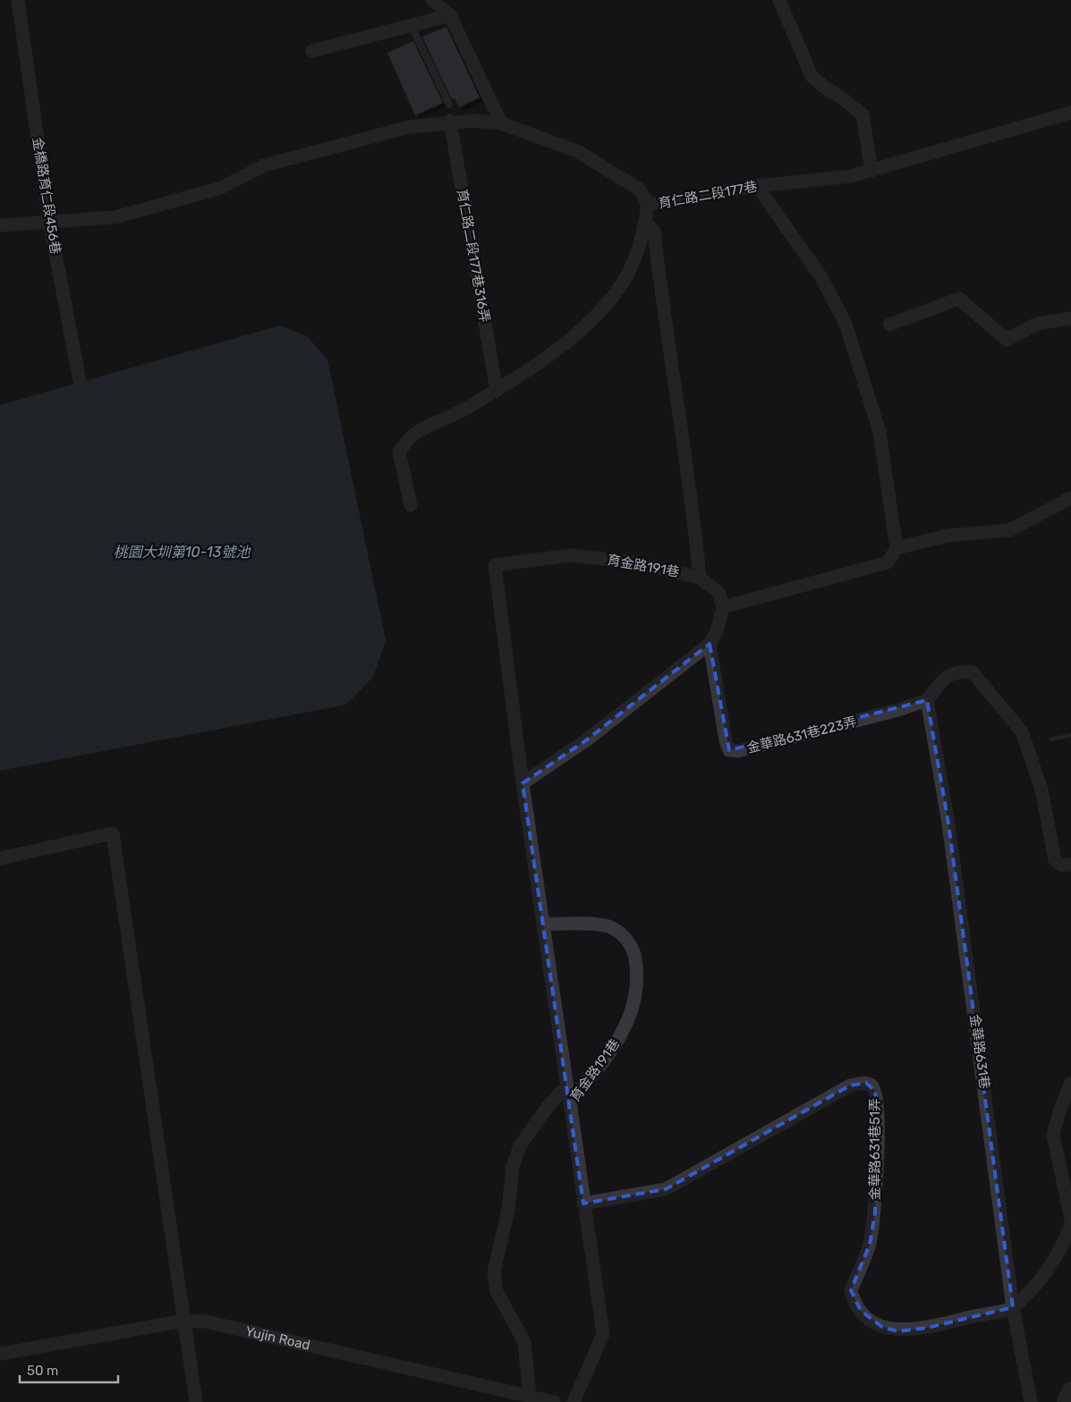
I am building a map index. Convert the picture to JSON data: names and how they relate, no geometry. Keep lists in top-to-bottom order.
{
  "streets": {
    "street": [
      "育仁路二段177巷",
      "金橋路育仁段456巷",
      "育仁路二段177巷316弄",
      "育金路191巷",
      "金華路631巷223弄",
      "金華路631巷",
      "金華路631巷51弄",
      "Yujin Road"
    ]
  },
  "crossings": [
    ["育仁路二段177巷", "育仁路二段177巷316弄"],
    ["育金路191巷", "金華路631巷51弄"],
    ["金華路631巷223弄", "金華路631巷"],
    ["金華路631巷", "金華路631巷51弄"]
  ],
  "water": ["桃園大圳第10-13號池"],
  "scale_bar": "50 m"
}
